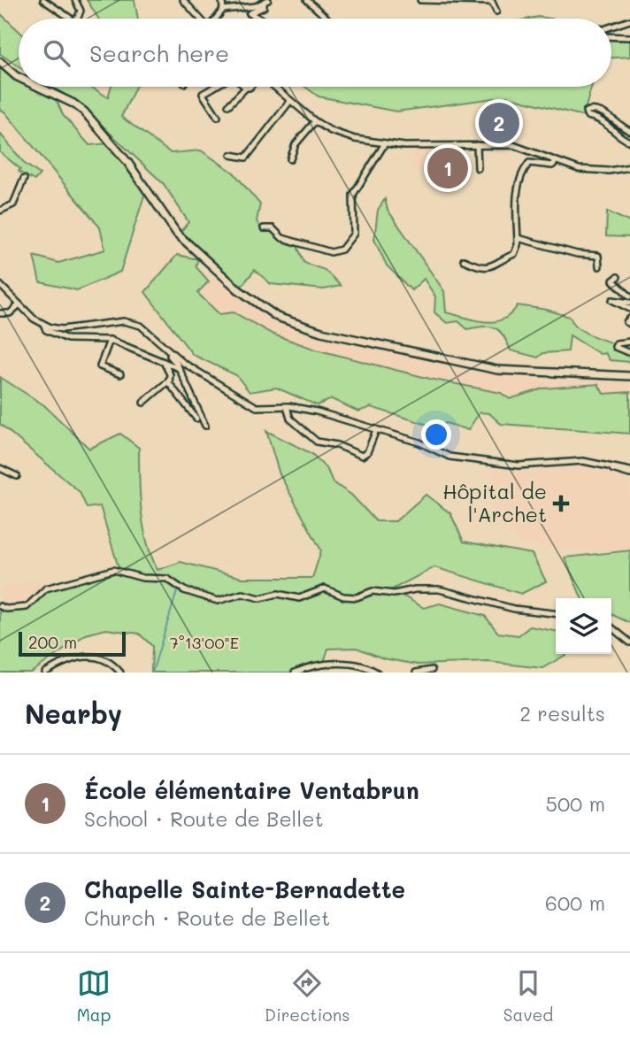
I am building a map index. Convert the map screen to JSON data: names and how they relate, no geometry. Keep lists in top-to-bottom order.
{
  "places": {
    "health": ["Hôpital de l'Archet"]
  },
  "scale_bar": "200 m",
  "page": {
    "search": "Search here",
    "pins": ["2", "1"],
    "scale": "200 m",
    "heading": ["Nearby", "2 results"],
    "list": [
      {
        "mark": "1",
        "name": "École élémentaire Ventabrun",
        "note": "School · Route de Bellet",
        "value": "500 m"
      },
      {
        "mark": "2",
        "name": "Chapelle Sainte-Bernadette",
        "note": "Church · Route de Bellet",
        "value": "600 m"
      }
    ],
    "nav": ["Map", "Directions", "Saved"]
  },
  "coordinates": ["7°13'00\"E"]
}
